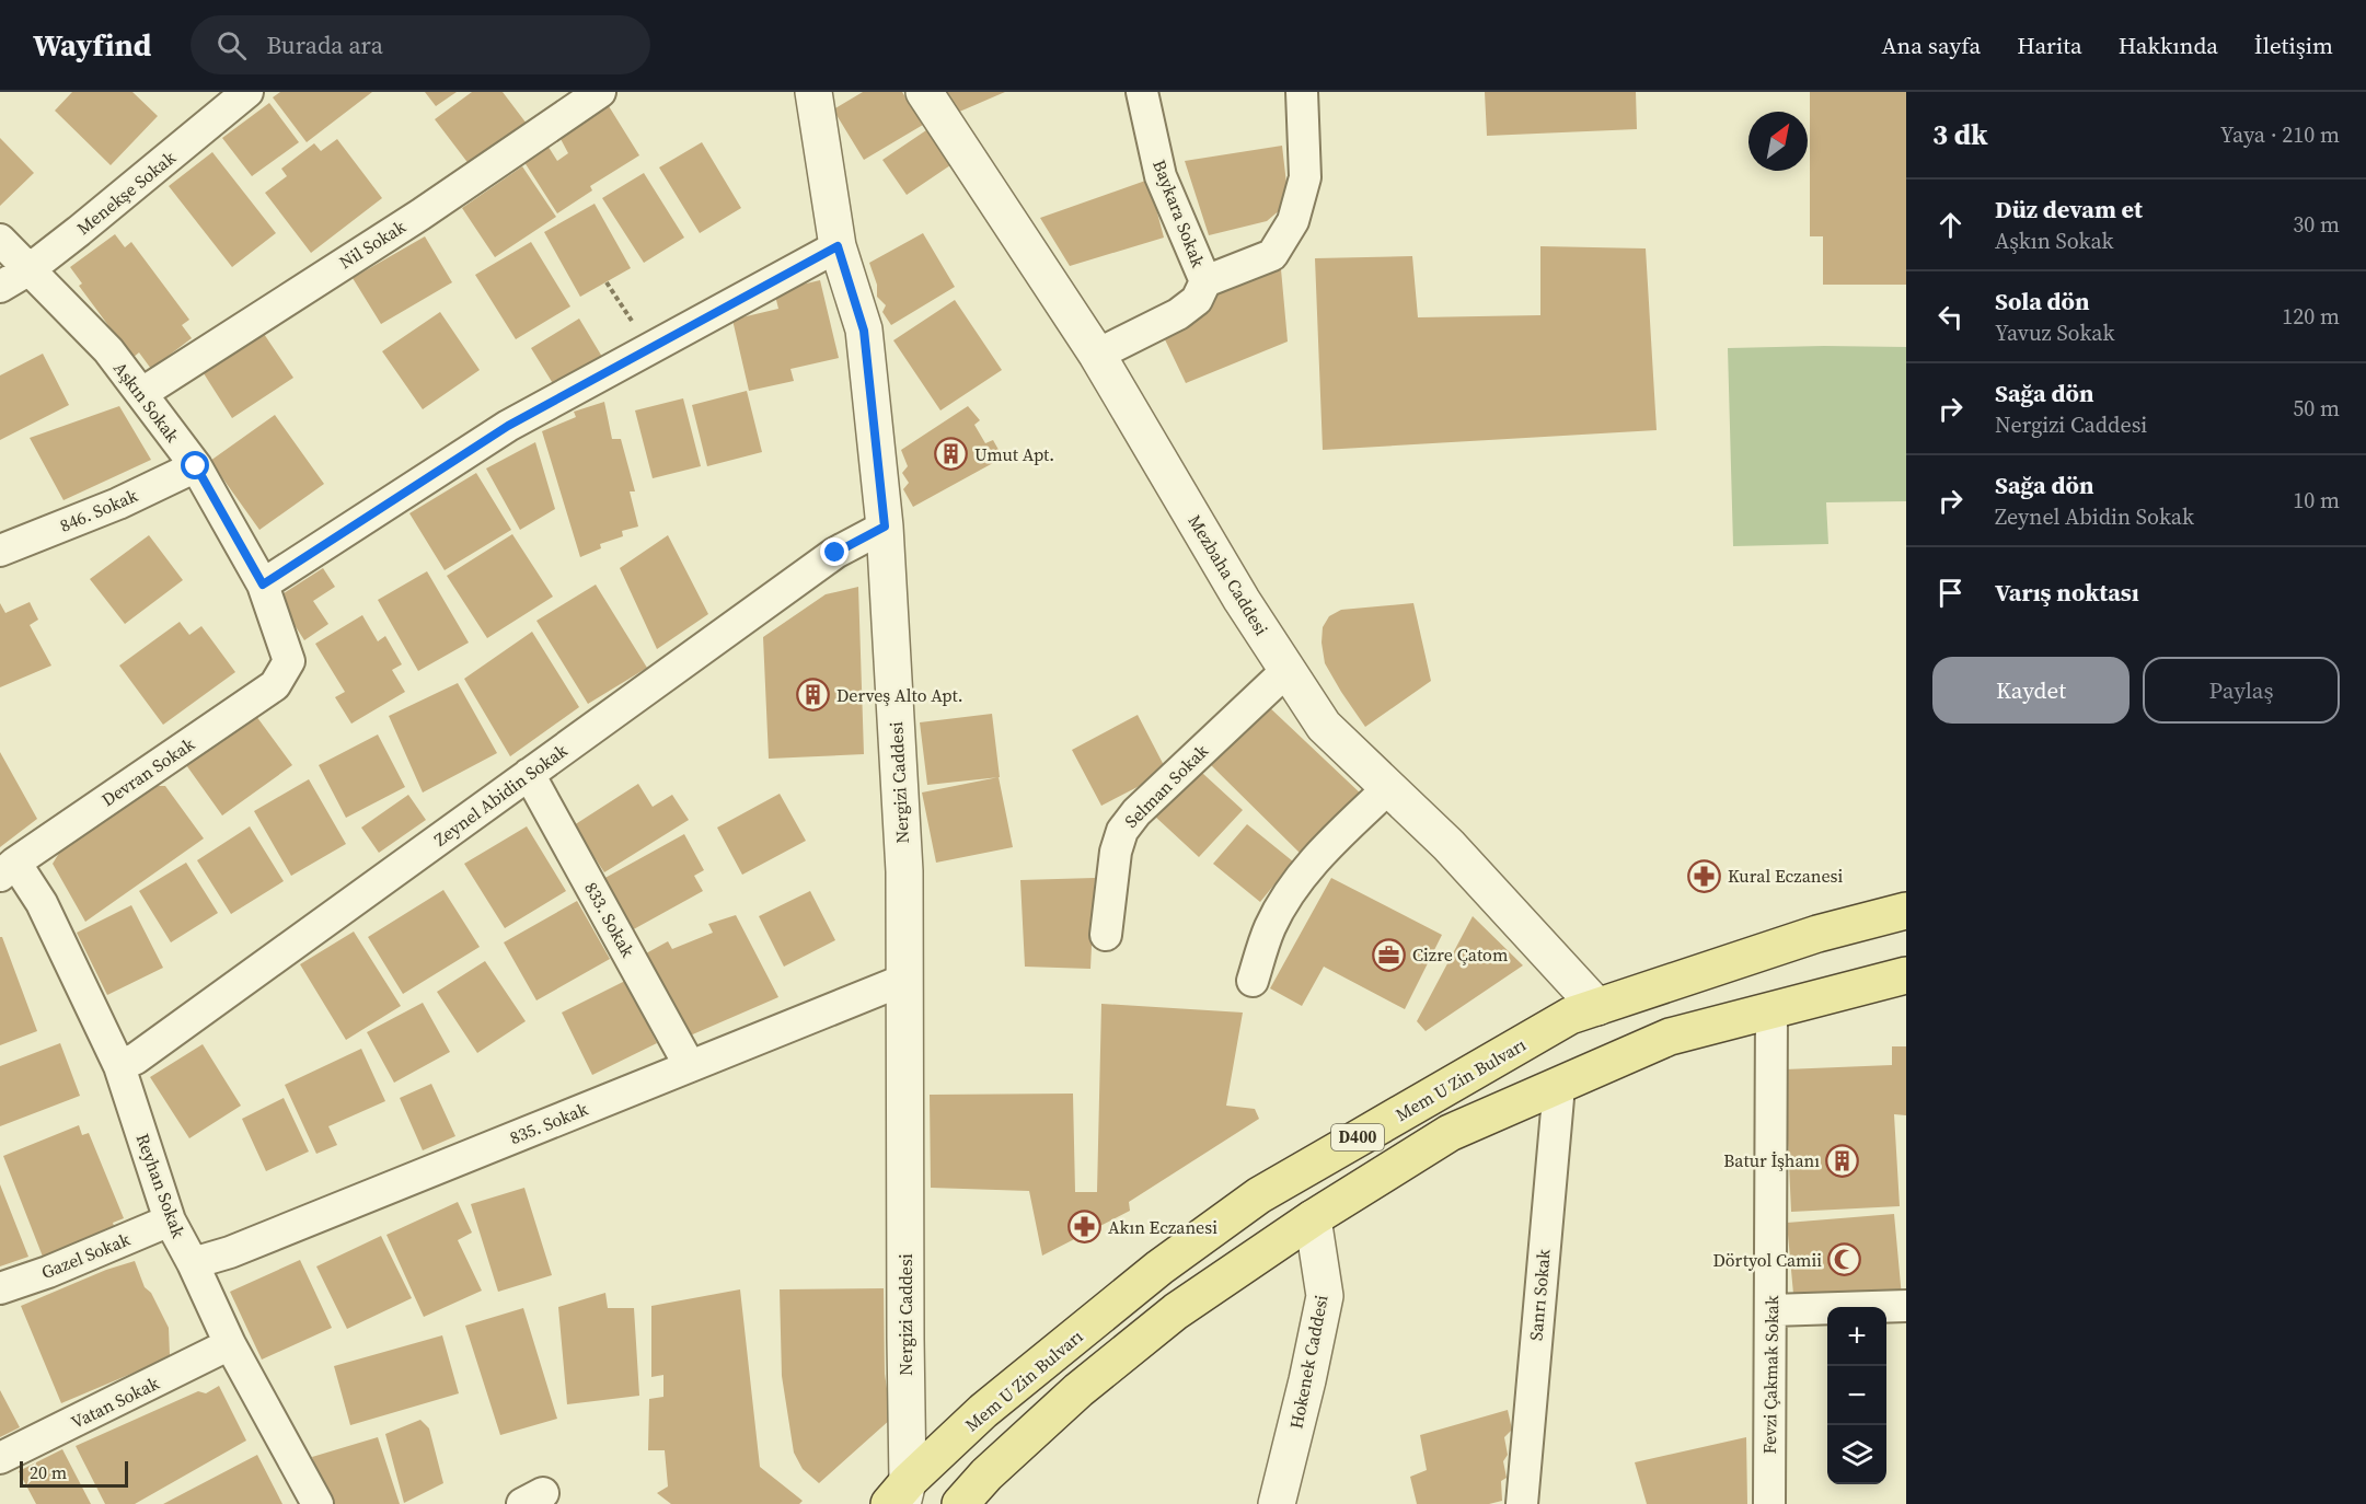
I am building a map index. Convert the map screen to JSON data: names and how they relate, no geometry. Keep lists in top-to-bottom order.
{
  "streets": {
    "main road": ["Mem U Zin Bulvarı", "D400"],
    "street": [
      "Menekşe Sokak",
      "Baykara Sokak",
      "Nil Sokak",
      "Aşkın Sokak",
      "846. Sokak",
      "Mezbaha Caddesi",
      "Devran Sokak",
      "Nergizi Caddesi",
      "Selman Sokak",
      "Zeynel Abidin Sokak",
      "833. Sokak",
      "835. Sokak",
      "Reyhan Sokak",
      "Gazel Sokak",
      "Sanrı Sokak",
      "Hokenek Caddesi",
      "Fevzi Çakmak Sokak",
      "Vatan Sokak"
    ]
  },
  "crossings": [
    ["Menekşe Sokak", "Aşkın Sokak"],
    ["Baykara Sokak", "Mezbaha Caddesi"],
    ["Nil Sokak", "Aşkın Sokak"],
    ["Aşkın Sokak", "846. Sokak"],
    ["Aşkın Sokak", "Devran Sokak"],
    ["Mezbaha Caddesi", "Selman Sokak"],
    ["Mezbaha Caddesi", "Mem U Zin Bulvarı"],
    ["Devran Sokak", "Reyhan Sokak"],
    ["Nergizi Caddesi", "Zeynel Abidin Sokak"],
    ["Nergizi Caddesi", "Mem U Zin Bulvarı"],
    ["Nergizi Caddesi", "835. Sokak"],
    ["Zeynel Abidin Sokak", "833. Sokak"],
    ["Zeynel Abidin Sokak", "Reyhan Sokak"],
    ["833. Sokak", "835. Sokak"],
    ["835. Sokak", "Reyhan Sokak"],
    ["D400", "Sanrı Sokak"],
    ["D400", "Hokenek Caddesi"],
    ["D400", "Fevzi Çakmak Sokak"],
    ["Reyhan Sokak", "Gazel Sokak"],
    ["Reyhan Sokak", "Vatan Sokak"]
  ],
  "places": {
    "building": ["Umut Apt.", "Derveş Alto Apt.", "Batur İşhanı"],
    "pharmacy": ["Kural Eczanesi", "Akın Eczanesi"],
    "office": ["Cizre Çatom"],
    "mosque": ["Dörtyol Camii"]
  },
  "scale_bar": "20 m",
  "north": "top right",
  "page": {
    "header": "Wayfind",
    "search": "Burada ara",
    "nav": [
      "Ana sayfa",
      "Harita",
      "Hakkında",
      "İletişim"
    ],
    "heading": ["3 dk", "Yaya · 210 m"],
    "list": [
      ["Düz devam et", "Aşkın Sokak", "30 m"],
      ["Sola dön", "Yavuz Sokak", "120 m"],
      ["Sağa dön", "Nergizi Caddesi", "50 m"],
      ["Sağa dön", "Zeynel Abidin Sokak", "10 m"],
      "Varış noktası"
    ],
    "buttons": ["Kaydet", "Paylaş"],
    "map_buttons": ["+", "−"],
    "scale": "20 m"
  }
}
